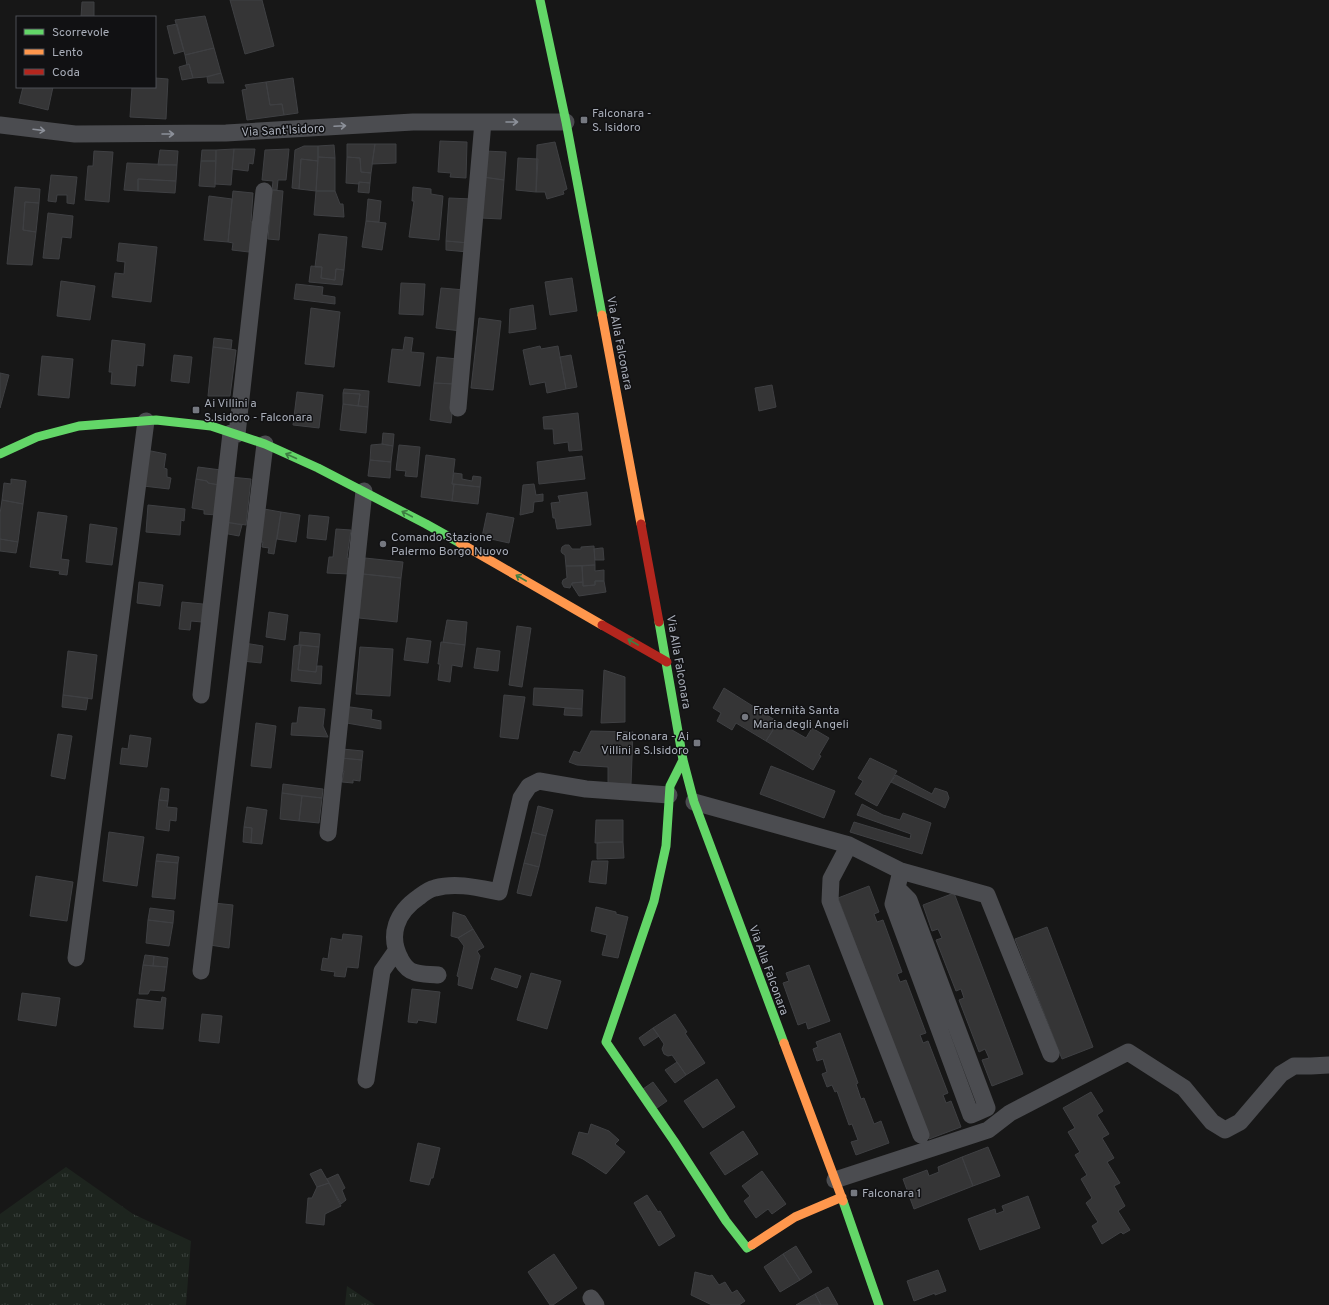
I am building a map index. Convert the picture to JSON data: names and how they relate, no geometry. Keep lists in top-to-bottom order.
{
  "streets": {
    "street": ["Via Sant'Isidoro", "Via Alla Falconara"]
  },
  "crossings": [
    ["Via Sant'Isidoro", "Via Alla Falconara"]
  ],
  "one_way": ["Via Sant'Isidoro"],
  "places": {
    "transit": [
      "Falconara - S. Isidoro",
      "Ai Villini a S.Isidoro - Falconara",
      "Falconara - Ai Villini a S.Isidoro",
      "Falconara 1"
    ],
    "other": ["Comando Stazione Palermo Borgo Nuovo", "Fraternità Santa Maria degli Angeli"]
  },
  "legend": ["Scorrevole", "Lento", "Coda"]
}
